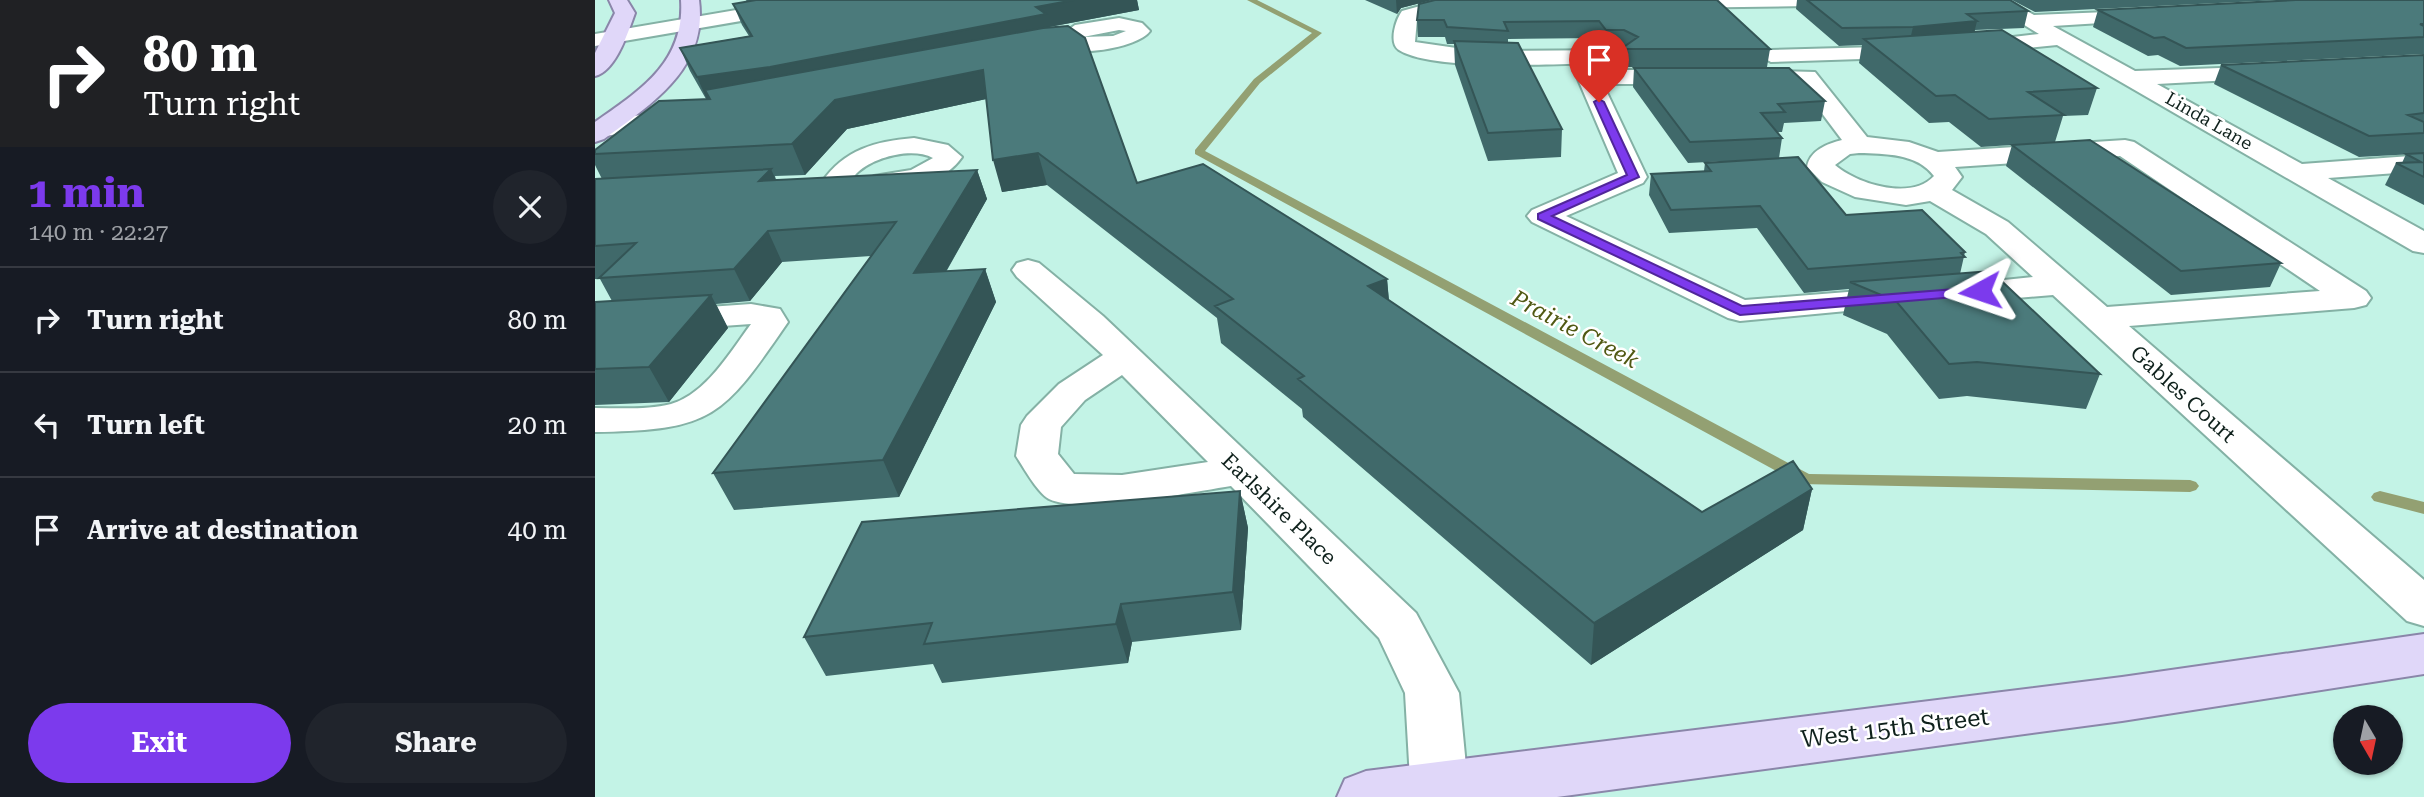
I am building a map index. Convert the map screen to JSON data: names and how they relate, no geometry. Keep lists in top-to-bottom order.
{
  "streets": {
    "main road": ["West 15th Street"],
    "street": ["Linda Lane", "Gables Court", "Earlshire Place"]
  },
  "crossings": [
    ["Earlshire Place", "West 15th Street"]
  ],
  "water": ["Prairie Creek"],
  "north": "bottom",
  "page": {
    "turn": ["80 m", "Turn right"],
    "heading": ["1 min", "140 m · 22:27"],
    "list": [
      {
        "name": "Turn right",
        "value": "80 m"
      },
      {
        "name": "Turn left",
        "value": "20 m"
      },
      {
        "name": "Arrive at destination",
        "value": "40 m"
      }
    ],
    "buttons": ["Exit", "Share"]
  }
}
